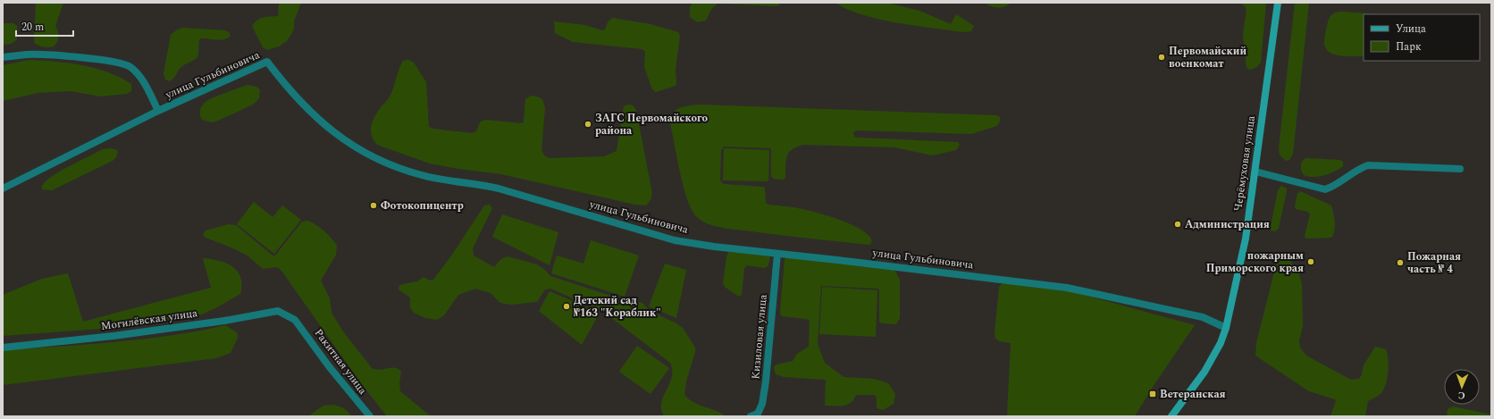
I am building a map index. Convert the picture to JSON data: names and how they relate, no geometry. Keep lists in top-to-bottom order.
{
  "streets": {
    "main road": ["Черёмуховая улица"],
    "street": [
      "улица Гульбиновича",
      "Могилёвская улица",
      "Кизиловая улица",
      "Ракитная улица"
    ]
  },
  "crossings": [
    ["улица Гульбиновича", "Черёмуховая улица"],
    ["улица Гульбиновича", "Кизиловая улица"],
    ["Могилёвская улица", "Ракитная улица"]
  ],
  "places": {
    "other": [
      "Первомайский военкомат",
      "ЗАГС Первомайского района",
      "Фотокопицентр",
      "Администрация",
      "пожарным Приморского края",
      "Пожарная часть № 4",
      "Детский сад №163 \"Кораблик\""
    ],
    "transit": ["Ветеранская"]
  },
  "legend": ["Улица", "Парк"],
  "scale_bar": "20 m",
  "north": "bottom"
}
